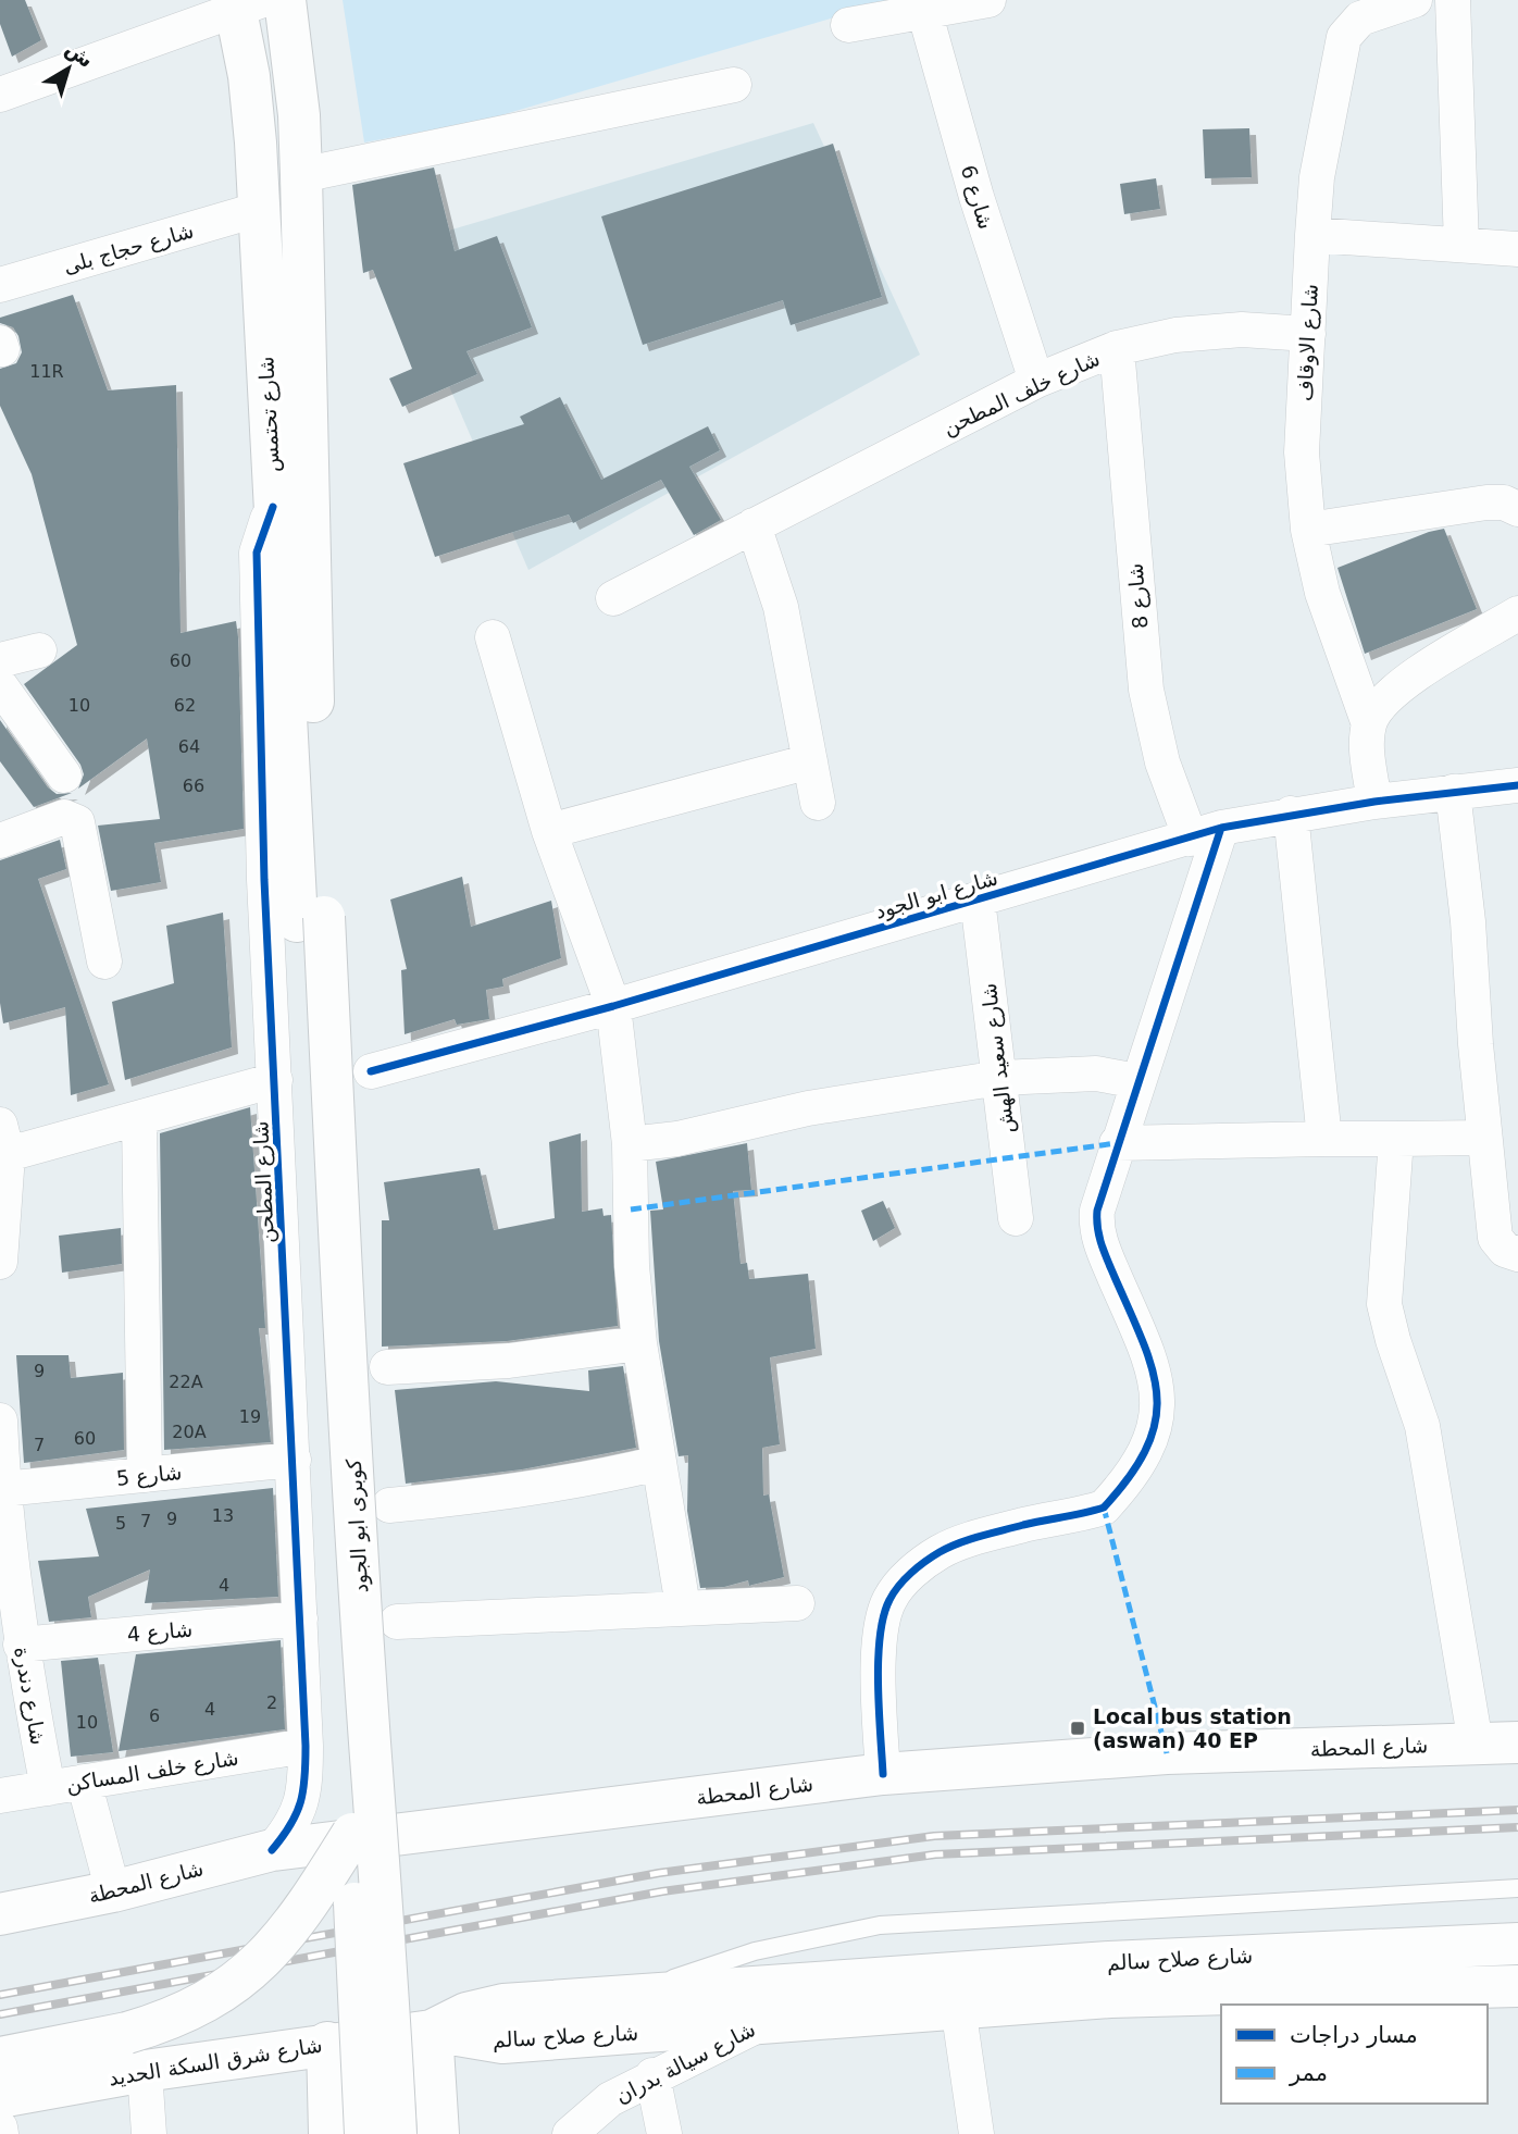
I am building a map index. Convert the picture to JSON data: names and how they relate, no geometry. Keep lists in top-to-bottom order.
{
  "streets": {
    "main road": [
      "شارع تحتمس",
      "كوبرى ابو الجود",
      "شارع المحطة",
      "شارع صلاح سالم",
      "شارع شرق السكة الحديد"
    ],
    "street": [
      "شارع 6",
      "شارع حجاج بلى",
      "شارع الاوقاف",
      "شارع خلف المطحن",
      "شارع 8",
      "شارع ابو الجود",
      "شارع سعيد الهش",
      "شارع المطحن",
      "شارع 5",
      "شارع 4",
      "شارع دندرة",
      "شارع خلف المساكن",
      "شارع سيالة بدران"
    ]
  },
  "crossings": [
    ["شارع 6", "شارع خلف المطحن"],
    ["شارع حجاج بلى", "شارع تحتمس"],
    ["شارع الاوقاف", "شارع خلف المطحن"],
    ["شارع خلف المطحن", "شارع 8"],
    ["شارع تحتمس", "شارع المطحن"],
    ["شارع تحتمس", "كوبرى ابو الجود"],
    ["شارع 8", "شارع ابو الجود"],
    ["شارع ابو الجود", "شارع سعيد الهش"],
    ["شارع المطحن", "شارع 5"],
    ["شارع المطحن", "شارع 4"],
    ["شارع المطحن", "شارع المحطة"],
    ["شارع المطحن", "شارع خلف المساكن"],
    ["شارع 5", "شارع دندرة"],
    ["شارع 4", "شارع دندرة"],
    ["شارع دندرة", "شارع خلف المساكن"],
    ["شارع صلاح سالم", "شارع شرق السكة الحديد"],
    ["شارع صلاح سالم", "شارع سيالة بدران"]
  ],
  "places": {
    "transit": ["Local bus station (aswan) 40 EP"]
  },
  "house_numbers": [
    "11R",
    "60",
    "10",
    "62",
    "64",
    "66",
    "9",
    "22A",
    "19",
    "20A",
    "60",
    "7",
    "13",
    "9",
    "7",
    "5",
    "4",
    "2",
    "4",
    "6",
    "10"
  ],
  "legend": ["مسار دراجات", "ممر"],
  "north": "top right"
}
